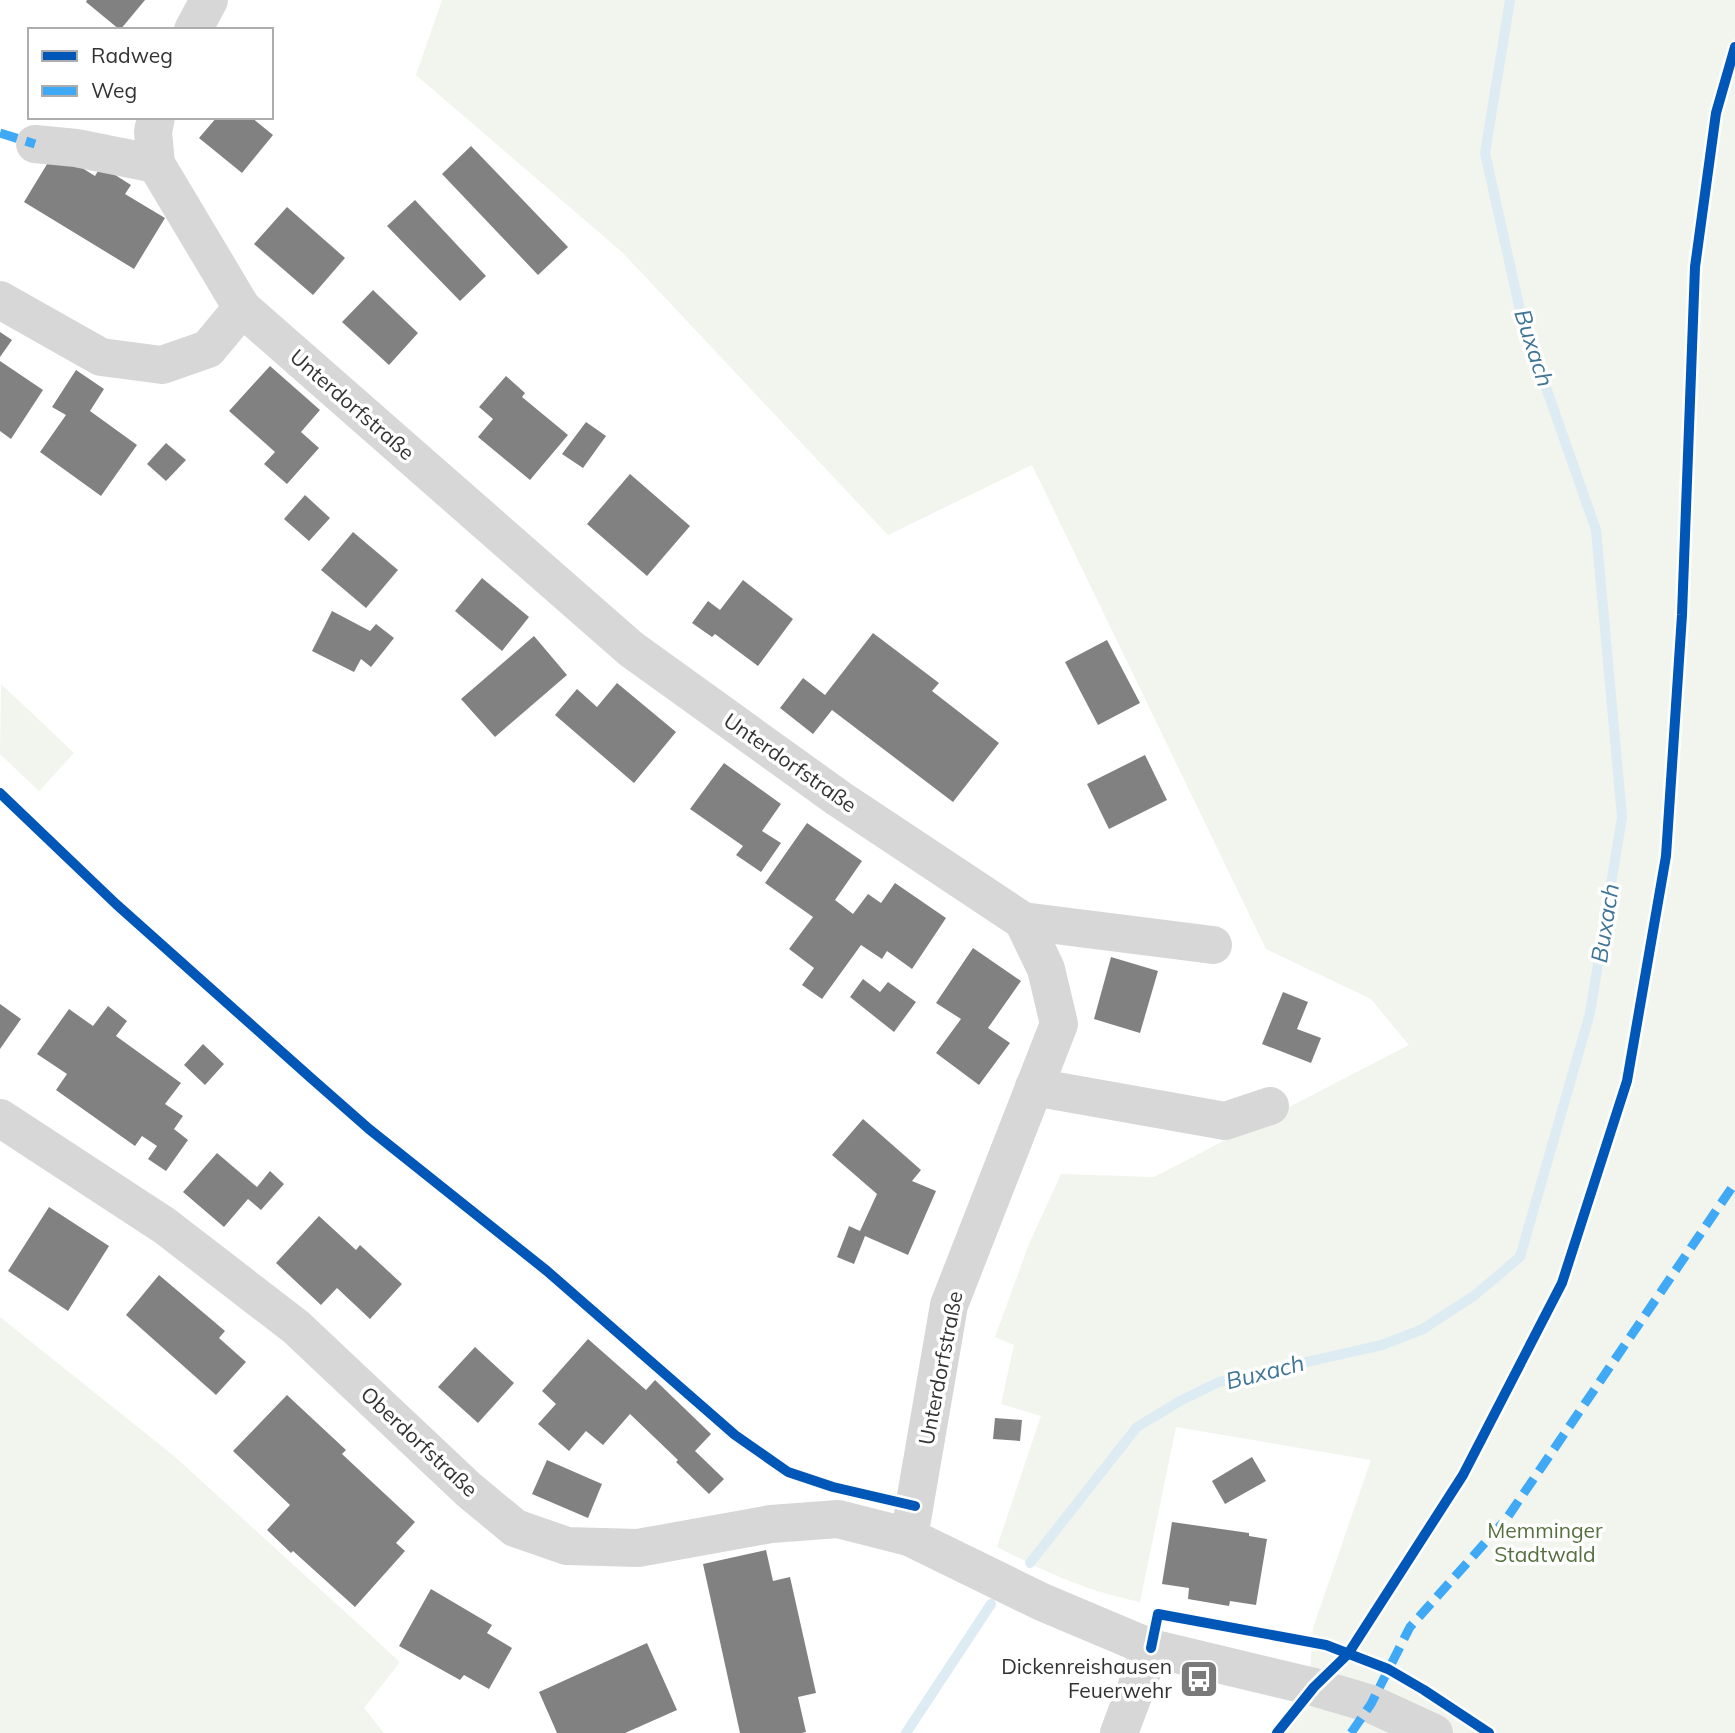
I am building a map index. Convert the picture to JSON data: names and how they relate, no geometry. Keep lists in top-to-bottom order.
{
  "streets": {
    "street": ["Unterdorfstraße", "Oberdorfstraße"]
  },
  "crossings": [
    ["Unterdorfstraße", "Oberdorfstraße"]
  ],
  "water": ["Buxach"],
  "parks": ["Memminger Stadtwald"],
  "places": {
    "bus stop": ["Dickenreishausen Feuerwehr"]
  },
  "legend": ["Radweg", "Weg"]
}
